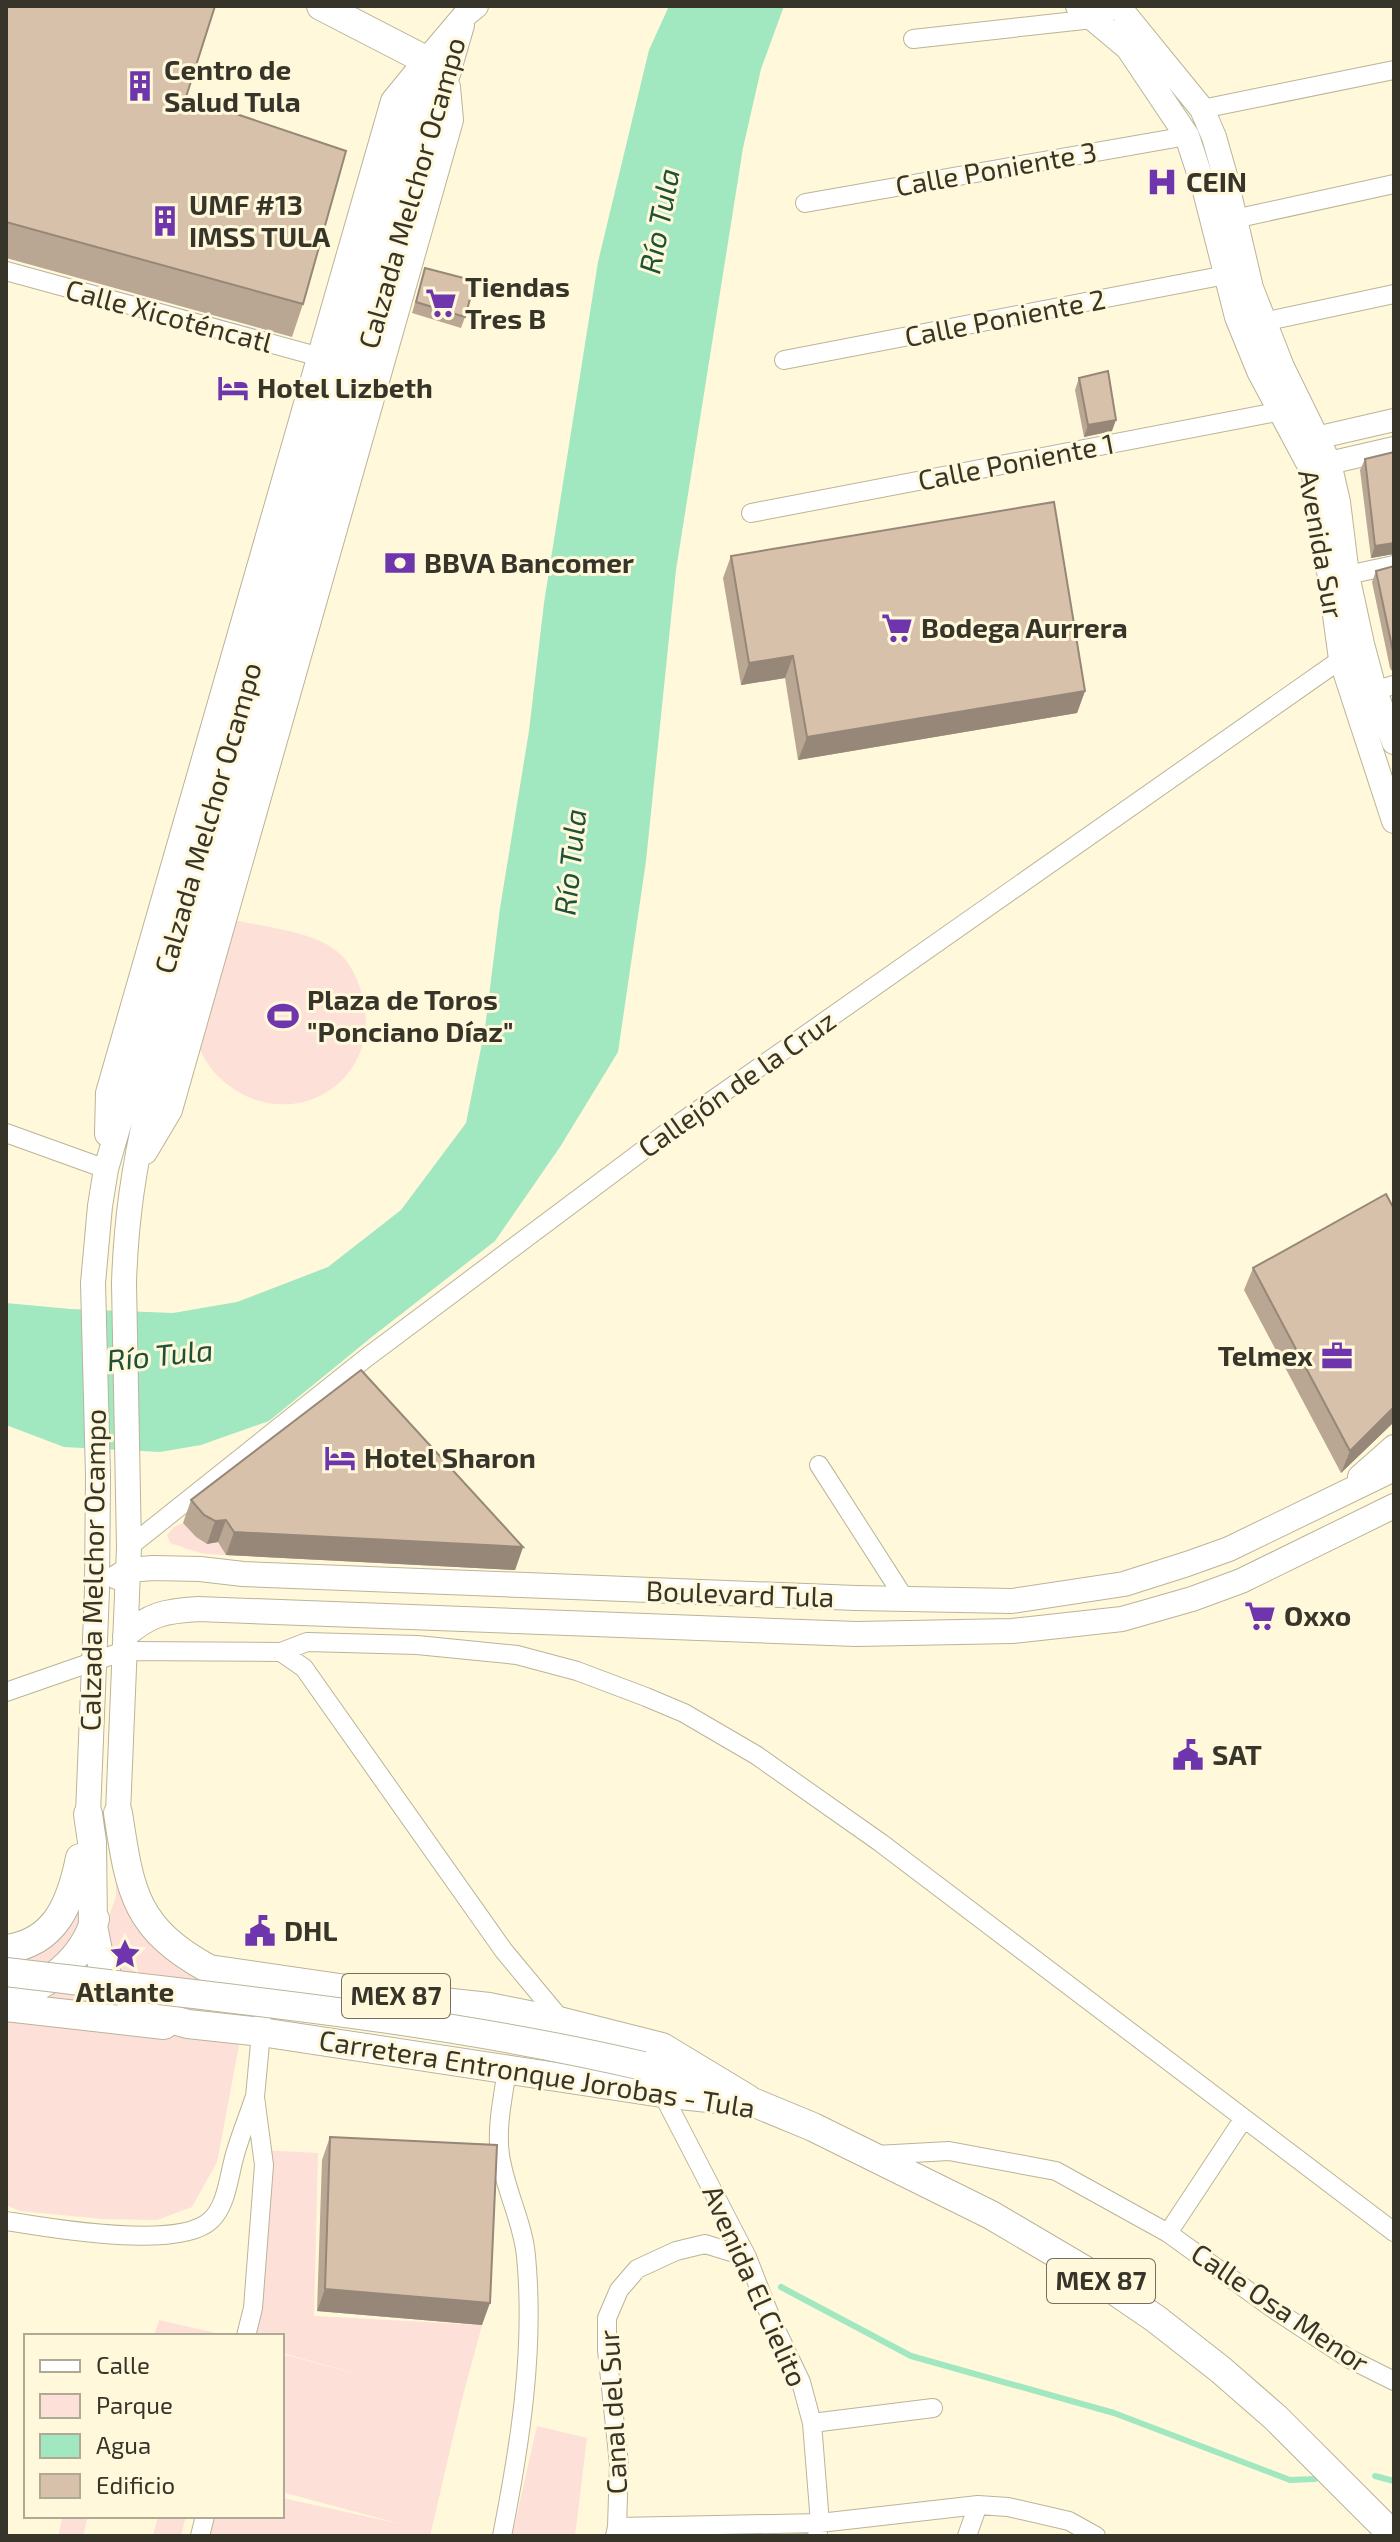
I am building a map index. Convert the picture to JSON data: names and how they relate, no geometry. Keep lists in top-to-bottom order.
{
  "streets": {
    "main road": [
      "Calzada Melchor Ocampo",
      "Avenida Sur",
      "Boulevard Tula",
      "MEX 87",
      "Carretera Entronque Jorobas - Tula"
    ],
    "street": [
      "Calle Poniente 3",
      "Calle Xicoténcatl",
      "Calle Poniente 2",
      "Calle Poniente 1",
      "Callejón de la Cruz",
      "Avenida El Cielito",
      "Calle Osa Menor",
      "Canal del Sur"
    ]
  },
  "crossings": [
    ["Calle Poniente 3", "Avenida Sur"],
    ["Calzada Melchor Ocampo", "Calle Xicoténcatl"],
    ["Calzada Melchor Ocampo", "Callejón de la Cruz"],
    ["Calzada Melchor Ocampo", "Boulevard Tula"],
    ["Calzada Melchor Ocampo", "MEX 87"],
    ["Calzada Melchor Ocampo", "Carretera Entronque Jorobas - Tula"],
    ["Calle Poniente 2", "Avenida Sur"],
    ["Calle Poniente 1", "Avenida Sur"],
    ["Avenida Sur", "Callejón de la Cruz"],
    ["Callejón de la Cruz", "Boulevard Tula"],
    ["MEX 87", "Carretera Entronque Jorobas - Tula"],
    ["MEX 87", "Avenida El Cielito"],
    ["Carretera Entronque Jorobas - Tula", "Avenida El Cielito"],
    ["Carretera Entronque Jorobas - Tula", "Calle Osa Menor"],
    ["Avenida El Cielito", "Canal del Sur"]
  ],
  "water": ["Río Tula"],
  "places": {
    "building": ["Centro de Salud Tula", "UMF #13 IMSS TULA"],
    "hospital": ["CEIN"],
    "supermarket": ["Tiendas Tres B", "Bodega Aurrera", "Oxxo"],
    "hotel": ["Hotel Lizbeth", "Hotel Sharon"],
    "bank": ["BBVA Bancomer"],
    "sports": ["Plaza de Toros \"Ponciano Díaz\""],
    "office": ["Telmex"],
    "public building": ["SAT", "DHL"],
    "place": ["Atlante"]
  },
  "legend": [
    "Calle",
    "Parque",
    "Agua",
    "Edificio"
  ]
}
